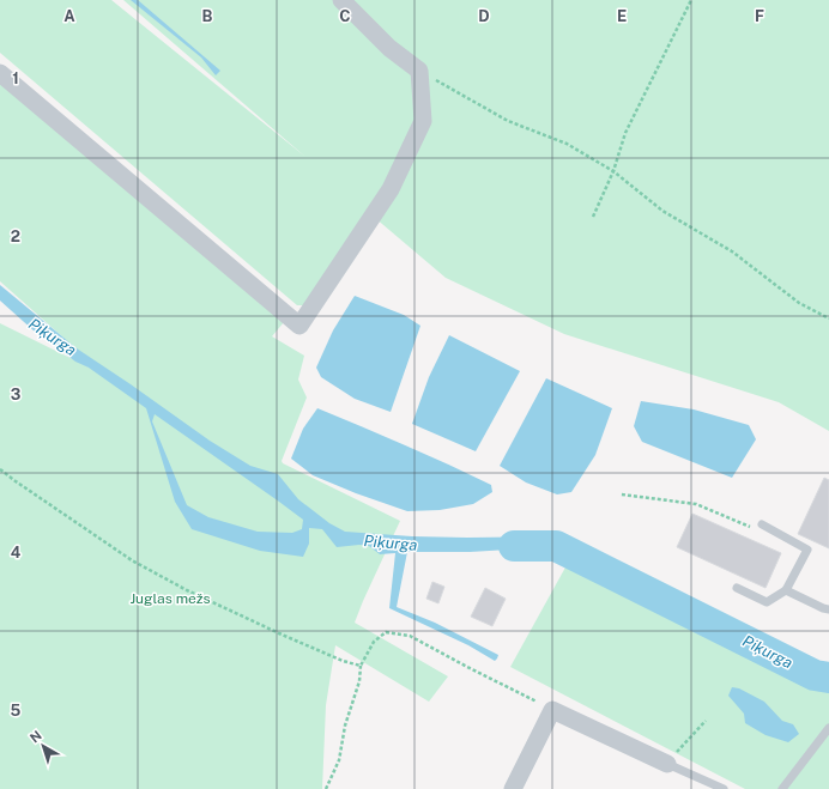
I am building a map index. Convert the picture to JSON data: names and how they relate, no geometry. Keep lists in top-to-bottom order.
{
  "water": ["Piķurga"],
  "parks": ["Juglas mežs"],
  "north": "top left",
  "grid": {
    "columns": [
      "A",
      "B",
      "C",
      "D",
      "E",
      "F"
    ],
    "rows": [
      "1",
      "2",
      "3",
      "4",
      "5"
    ]
  }
}
